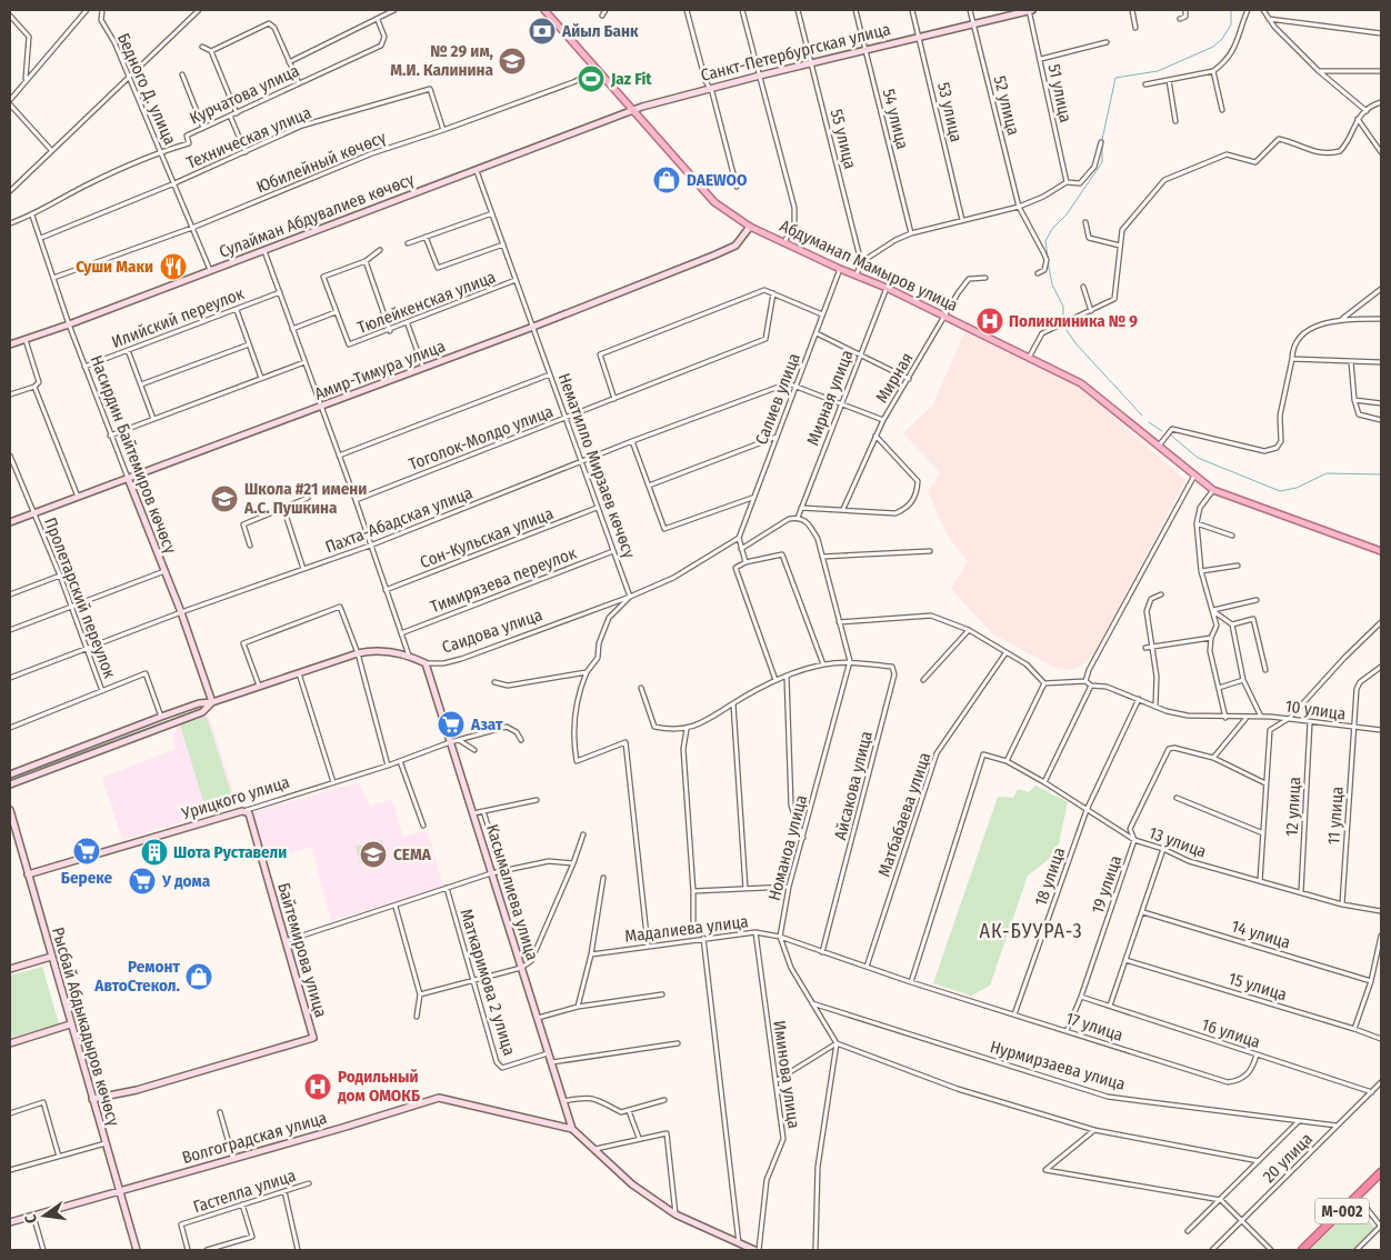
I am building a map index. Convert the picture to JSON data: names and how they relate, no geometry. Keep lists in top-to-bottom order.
{
  "streets": {
    "highway": ["M-002"],
    "main road": ["Абдуманап Мамыров улица"],
    "street": [
      "Санкт-Петербургская улица",
      "Бедного Д. улица",
      "51 улица",
      "Курчатова улица",
      "52 улица",
      "53 улица",
      "54 улица",
      "Техническая улица",
      "55 улица",
      "Юбилейный көчөсү",
      "Сулайман Абдувалиев көчөсү",
      "Тюлейкенская улица",
      "Илийский переулок",
      "Амир-Тимура улица",
      "Мирная",
      "Мирная улица",
      "Салиев улица",
      "Тоголок-Молдо улица",
      "Насирдин Байтемиров көчөсү",
      "Нематилло Мирзаев көчөсү",
      "Пахта-Абадская улица",
      "Сон-Кульская улица",
      "Тимирязева переулок",
      "Пролетарский переулок",
      "Саидова улица",
      "10 улица",
      "Айсакова улица",
      "Урицкого улица",
      "12 улица",
      "Матбабаева улица",
      "11 улица",
      "13 улица",
      "Номаноа улица",
      "18 улица",
      "19 улица",
      "Касымалиева улица",
      "Мадалиева улица",
      "14 улица",
      "Байтемирова улица",
      "Маткаримова 2 улица",
      "15 улица",
      "Рысбай Абдыкадыров көчөсү",
      "17 улица",
      "16 улица",
      "Нурмирзаева улица",
      "Иминова улица",
      "Волгоградская улица",
      "20 улица",
      "Гастелла улица"
    ]
  },
  "crossings": [
    ["Санкт-Петербургская улица", "51 улица"],
    ["Санкт-Петербургская улица", "52 улица"],
    ["Санкт-Петербургская улица", "53 улица"],
    ["Санкт-Петербургская улица", "54 улица"],
    ["Санкт-Петербургская улица", "55 улица"],
    ["Санкт-Петербургская улица", "Сулайман Абдувалиев көчөсү"],
    ["Санкт-Петербургская улица", "Абдуманап Мамыров улица"],
    ["Бедного Д. улица", "Курчатова улица"],
    ["Бедного Д. улица", "Техническая улица"],
    ["Бедного Д. улица", "Юбилейный көчөсү"],
    ["Бедного Д. улица", "Сулайман Абдувалиев көчөсү"],
    ["Курчатова улица", "Насирдин Байтемиров көчөсү"],
    ["Техническая улица", "Юбилейный көчөсү"],
    ["Техническая улица", "Насирдин Байтемиров көчөсү"],
    ["Юбилейный көчөсү", "Абдуманап Мамыров улица"],
    ["Юбилейный көчөсү", "Насирдин Байтемиров көчөсү"],
    ["Сулайман Абдувалиев көчөсү", "Абдуманап Мамыров улица"],
    ["Сулайман Абдувалиев көчөсү", "Насирдин Байтемиров көчөсү"],
    ["Сулайман Абдувалиев көчөсү", "Нематилло Мирзаев көчөсү"],
    ["Абдуманап Мамыров улица", "Амир-Тимура улица"],
    ["Абдуманап Мамыров улица", "Мирная"],
    ["Абдуманап Мамыров улица", "Мирная улица"],
    ["Абдуманап Мамыров улица", "Салиев улица"],
    ["Тюлейкенская улица", "Нематилло Мирзаев көчөсү"],
    ["Илийский переулок", "Насирдин Байтемиров көчөсү"],
    ["Амир-Тимура улица", "Насирдин Байтемиров көчөсү"],
    ["Амир-Тимура улица", "Нематилло Мирзаев көчөсү"],
    ["Амир-Тимура улица", "Пролетарский переулок"],
    ["Салиев улица", "Пахта-Абадская улица"],
    ["Салиев улица", "Саидова улица"],
    ["Тоголок-Молдо улица", "Нематилло Мирзаев көчөсү"],
    ["Насирдин Байтемиров көчөсү", "Пахта-Абадская улица"],
    ["Насирдин Байтемиров көчөсү", "Саидова улица"],
    ["Нематилло Мирзаев көчөсү", "Пахта-Абадская улица"],
    ["Нематилло Мирзаев көчөсү", "Сон-Кульская улица"],
    ["Нематилло Мирзаев көчөсү", "Тимирязева переулок"],
    ["Нематилло Мирзаев көчөсү", "Саидова улица"],
    ["Пахта-Абадская улица", "Пролетарский переулок"],
    ["Саидова улица", "Касымалиева улица"],
    ["10 улица", "12 улица"],
    ["10 улица", "11 улица"],
    ["10 улица", "18 улица"],
    ["Айсакова улица", "Номаноа улица"],
    ["Айсакова улица", "Мадалиева улица"],
    ["Урицкого улица", "Касымалиева улица"],
    ["Урицкого улица", "Байтемирова улица"],
    ["Урицкого улица", "Рысбай Абдыкадыров көчөсү"],
    ["12 улица", "13 улица"],
    ["Матбабаева улица", "Мадалиева улица"],
    ["11 улица", "13 улица"],
    ["13 улица", "18 улица"],
    ["13 улица", "19 улица"],
    ["13 улица", "Мадалиева улица"],
    ["13 улица", "17 улица"],
    ["Номаноа улица", "Мадалиева улица"],
    ["Номаноа улица", "Нурмирзаева улица"],
    ["18 улица", "17 улица"],
    ["19 улица", "17 улица"],
    ["19 улица", "16 улица"],
    ["Касымалиева улица", "Маткаримова 2 улица"],
    ["Касымалиева улица", "Волгоградская улица"],
    ["Мадалиева улица", "17 улица"],
    ["Мадалиева улица", "Иминова улица"],
    ["Байтемирова улица", "Рысбай Абдыкадыров көчөсү"],
    ["Рысбай Абдыкадыров көчөсү", "Волгоградская улица"],
    ["17 улица", "16 улица"],
    ["16 улица", "20 улица"],
    ["Нурмирзаева улица", "20 улица"]
  ],
  "districts": ["АК-БУУРА-3"],
  "places": {
    "bank": ["Айыл Банк"],
    "school or university": ["№ 29 им, М.И. Калинина", "Школа #21 имени А.С. Пушкина", "СЕМА"],
    "sports": ["Jaz Fit"],
    "shop": ["DAEWOO", "Ремонт АвтоСтекол."],
    "restaurant": ["Суши Маки"],
    "hospital": ["Поликлиника № 9", "Родильный дом ОМОКБ"],
    "supermarket": ["Азат", "Береке", "У дома"],
    "building": ["Шота Руставели"]
  },
  "north": "left"
}
